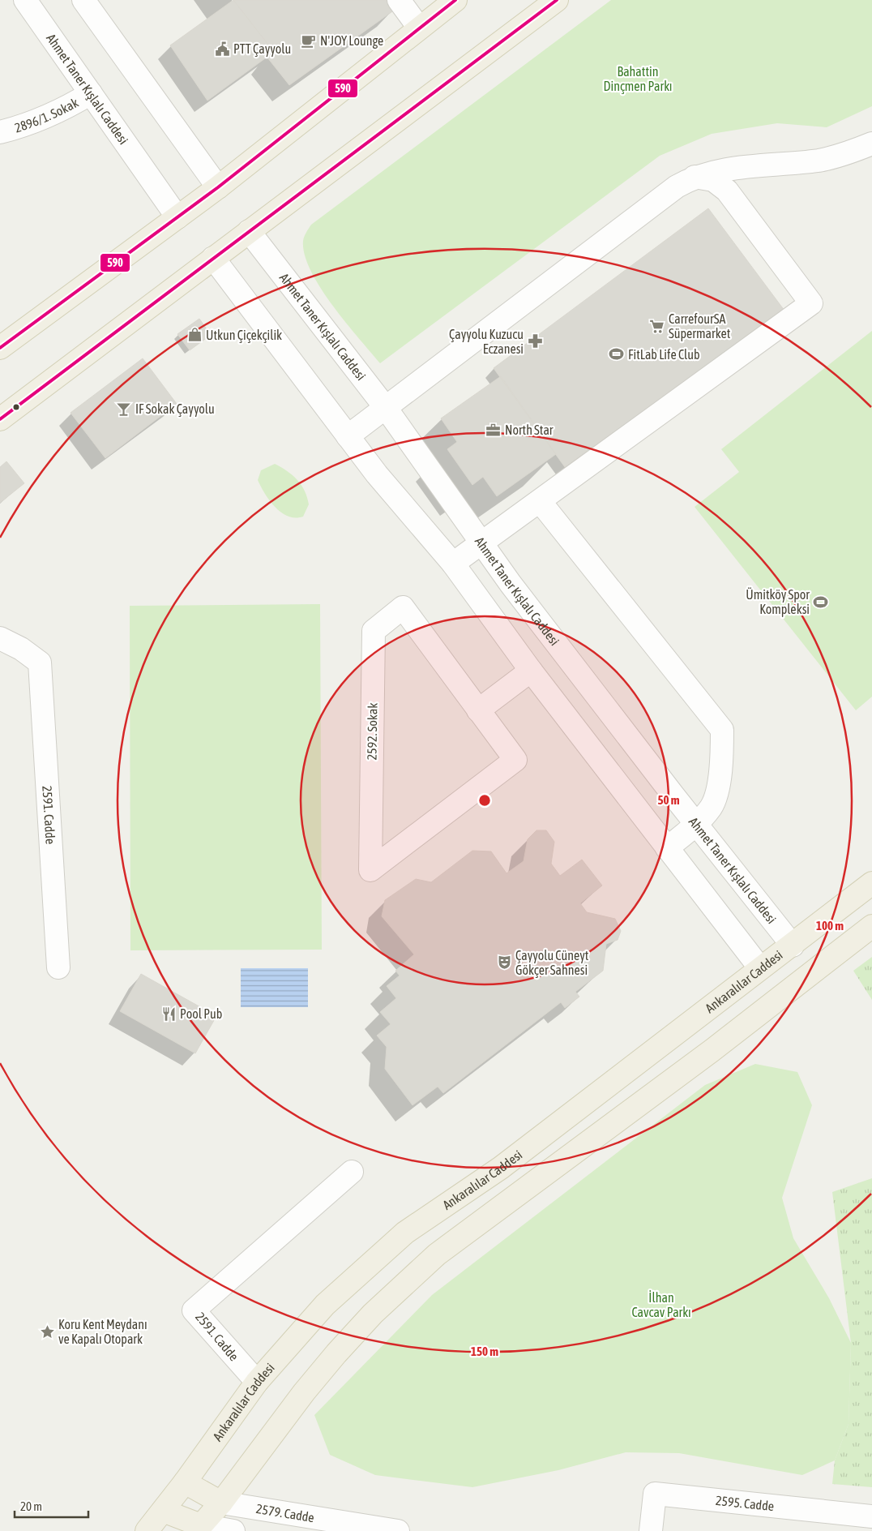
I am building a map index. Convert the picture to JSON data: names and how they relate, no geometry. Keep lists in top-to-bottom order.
{
  "streets": {
    "main road": ["Ankaralılar Caddesi"],
    "street": [
      "Ahmet Taner Kışlalı Caddesi",
      "2896/1. Sokak",
      "2592. Sokak",
      "2591. Cadde",
      "2595. Cadde",
      "2579. Cadde"
    ]
  },
  "crossings": [
    ["Ahmet Taner Kışlalı Caddesi", "2896/1. Sokak"],
    ["Ahmet Taner Kışlalı Caddesi", "Ankaralılar Caddesi"],
    ["2591. Cadde", "Ankaralılar Caddesi"]
  ],
  "parks": ["Bahattin Dinçmen Parkı", "İlhan Cavcav Parkı"],
  "places": {
    "cafe": ["N'JOY Lounge"],
    "public building": ["PTT Çayyolu"],
    "supermarket": ["CarrefourSA Süpermarket"],
    "shop": ["Utkun Çiçekçilik"],
    "pharmacy": ["Çayyolu Kuzucu Eczanesi"],
    "sports": ["FitLab Life Club", "Ümitköy Spor Kompleksi"],
    "bar": ["IF Sokak Çayyolu"],
    "office": ["North Star"],
    "theatre": ["Çayyolu Cüneyt Gökçer Sahnesi"],
    "restaurant": ["Pool Pub"],
    "place": ["Koru Kent Meydanı ve Kapalı Otopark"]
  },
  "lines": ["transit line 590"],
  "scale_bar": "20 m",
  "rings": ["50 m", "100 m", "150 m"]
}
